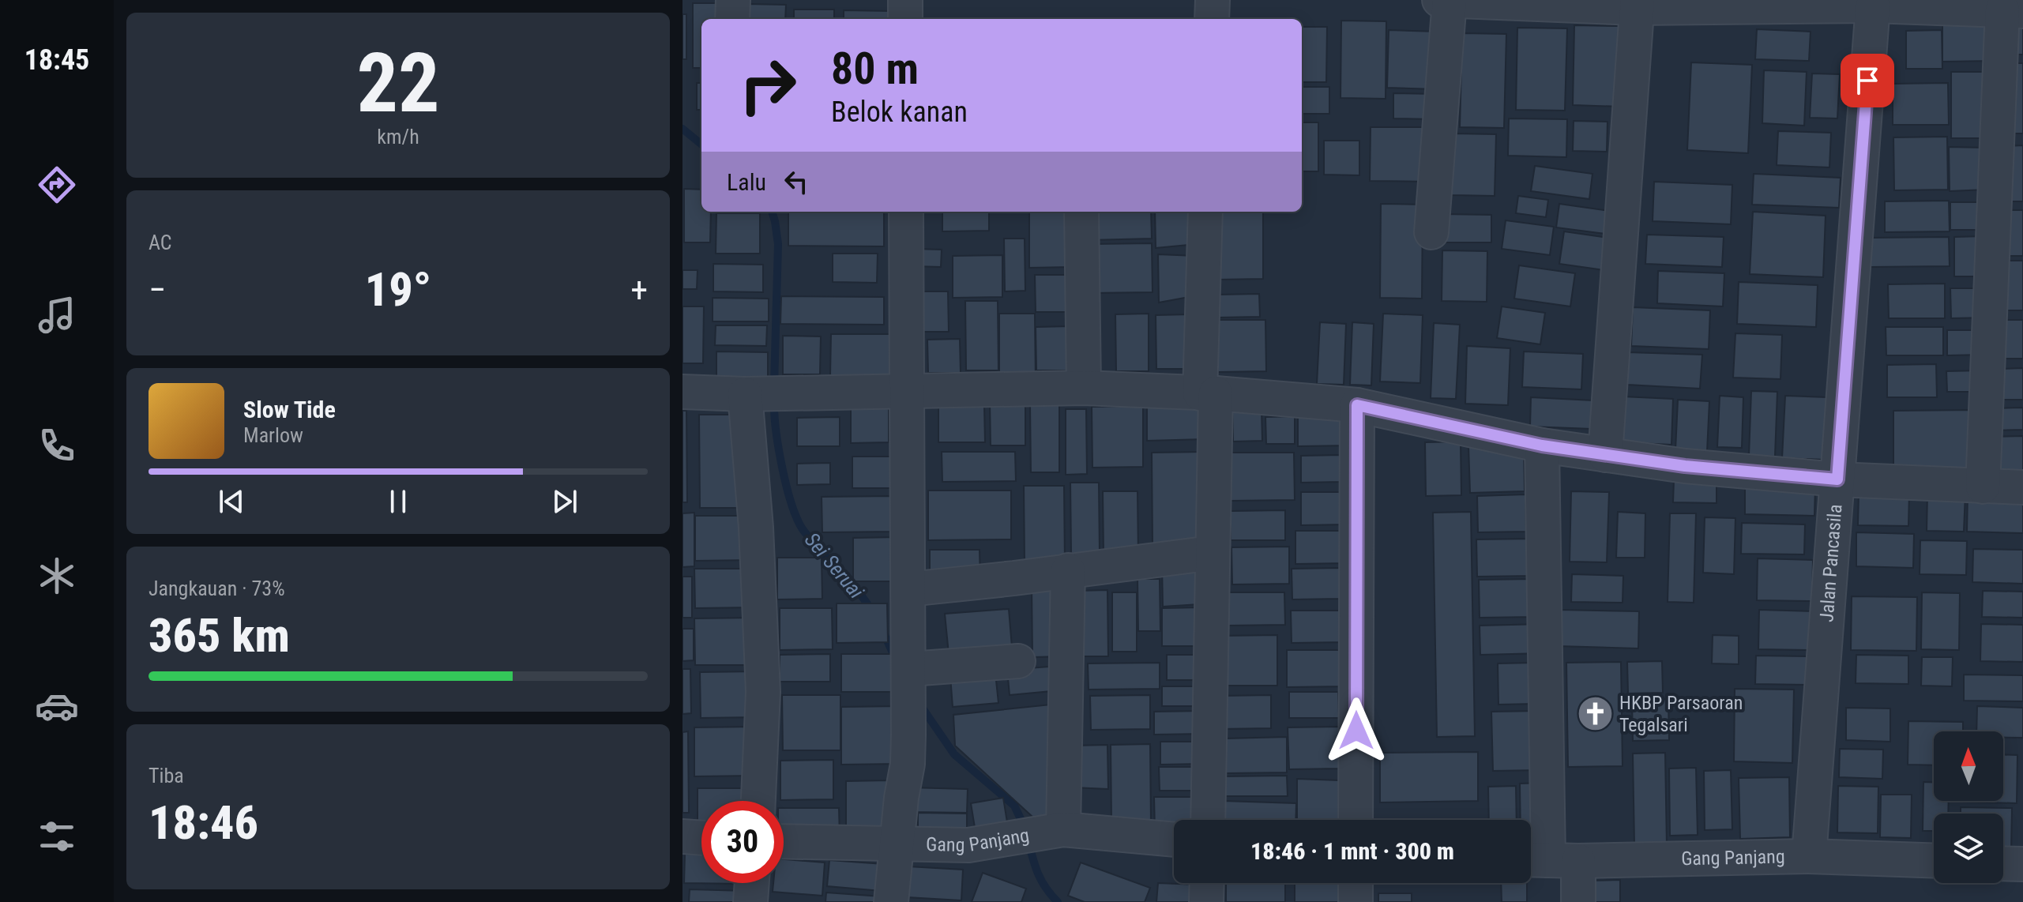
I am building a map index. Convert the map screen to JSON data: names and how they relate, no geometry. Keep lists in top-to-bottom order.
{
  "streets": {
    "street": ["Jalan Pancasila", "Gang Panjang"]
  },
  "crossings": [
    ["Jalan Pancasila", "Gang Panjang"]
  ],
  "water": ["Sei Seruai"],
  "places": {
    "church": ["HKBP Parsaoran Tegalsari"]
  },
  "north": "top",
  "page": {
    "tabs": "18:45",
    "tile": [
      ["22", "km/h"],
      "AC",
      ["Jangkauan · 73%", "365 km"],
      ["Tiba", "18:46"]
    ],
    "turn": ["80 m", "Belok kanan"],
    "then": "Lalu",
    "heat": ["−", "19°", "+"],
    "song": ["Slow Tide", "Marlow"],
    "limit": "30",
    "trip": "18:46 · 1 mnt · 300 m"
  }
}
